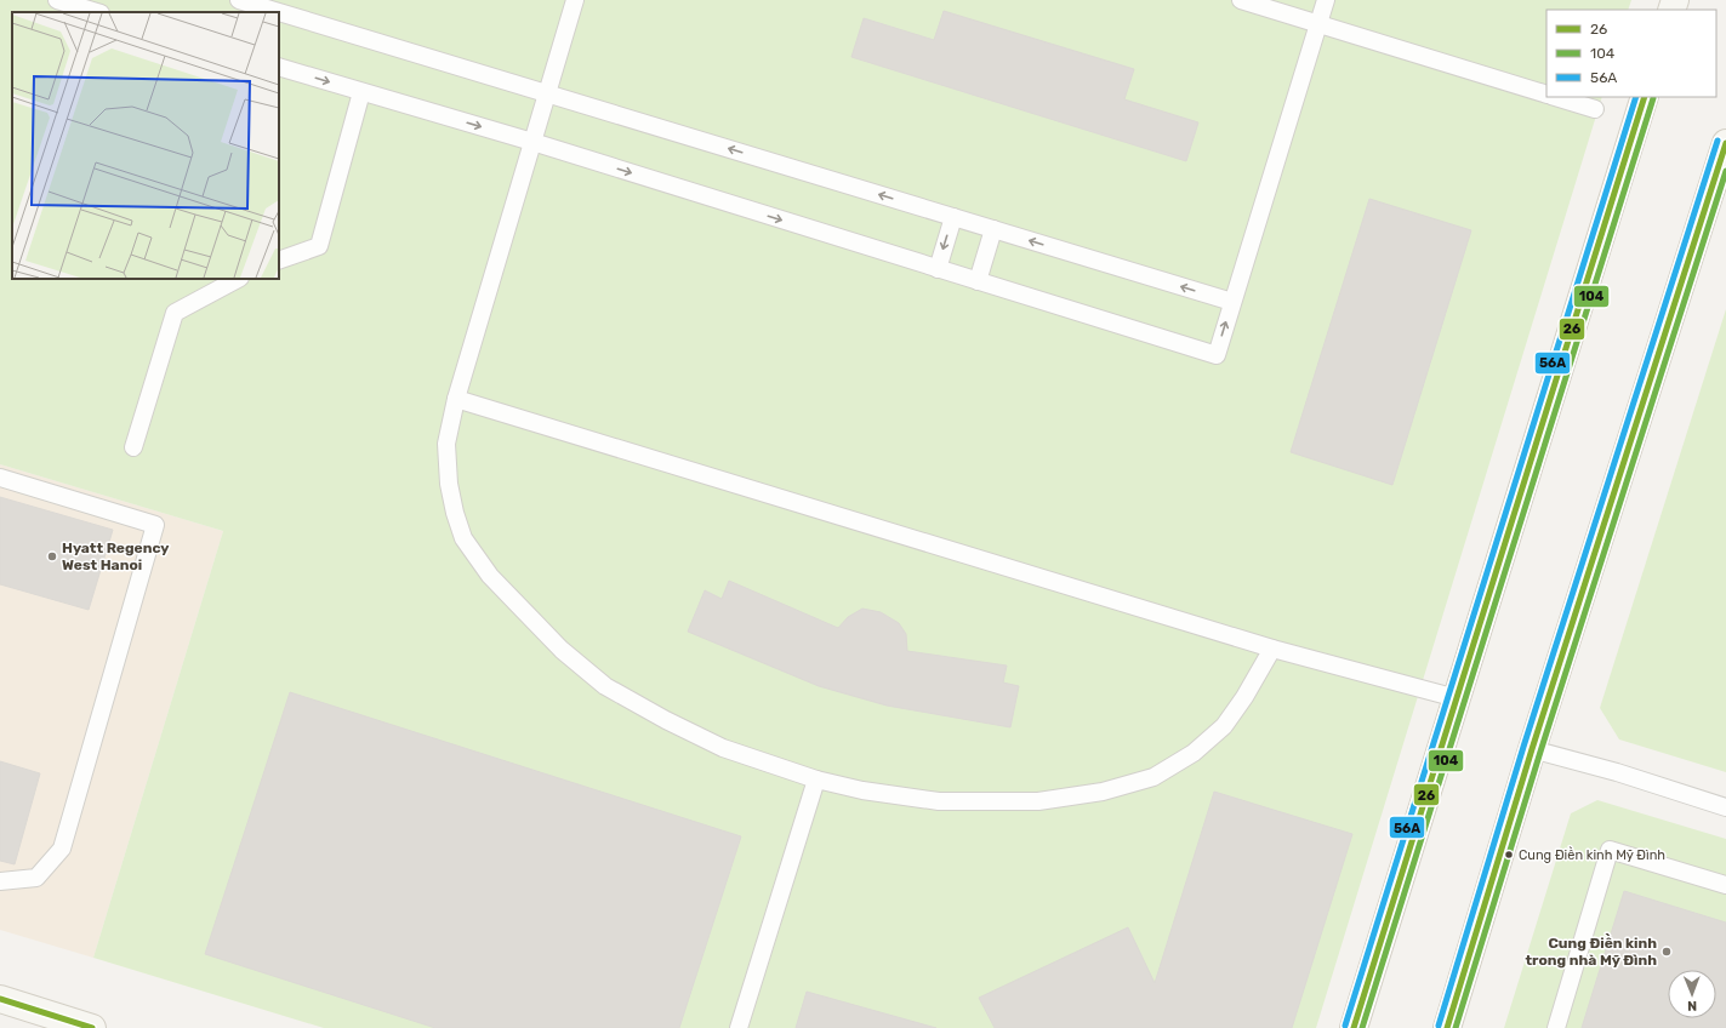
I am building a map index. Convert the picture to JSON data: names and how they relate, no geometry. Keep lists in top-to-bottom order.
{
  "places": ["Hyatt Regency West Hanoi", "Cung Điền kinh Mỹ Đình", "Cung Điền kinh trong nhà Mỹ Đình"],
  "lines": ["transit line 26", "transit line 56A", "transit line 104"],
  "legend": ["26", "104", "56A"],
  "north": "bottom"
}
